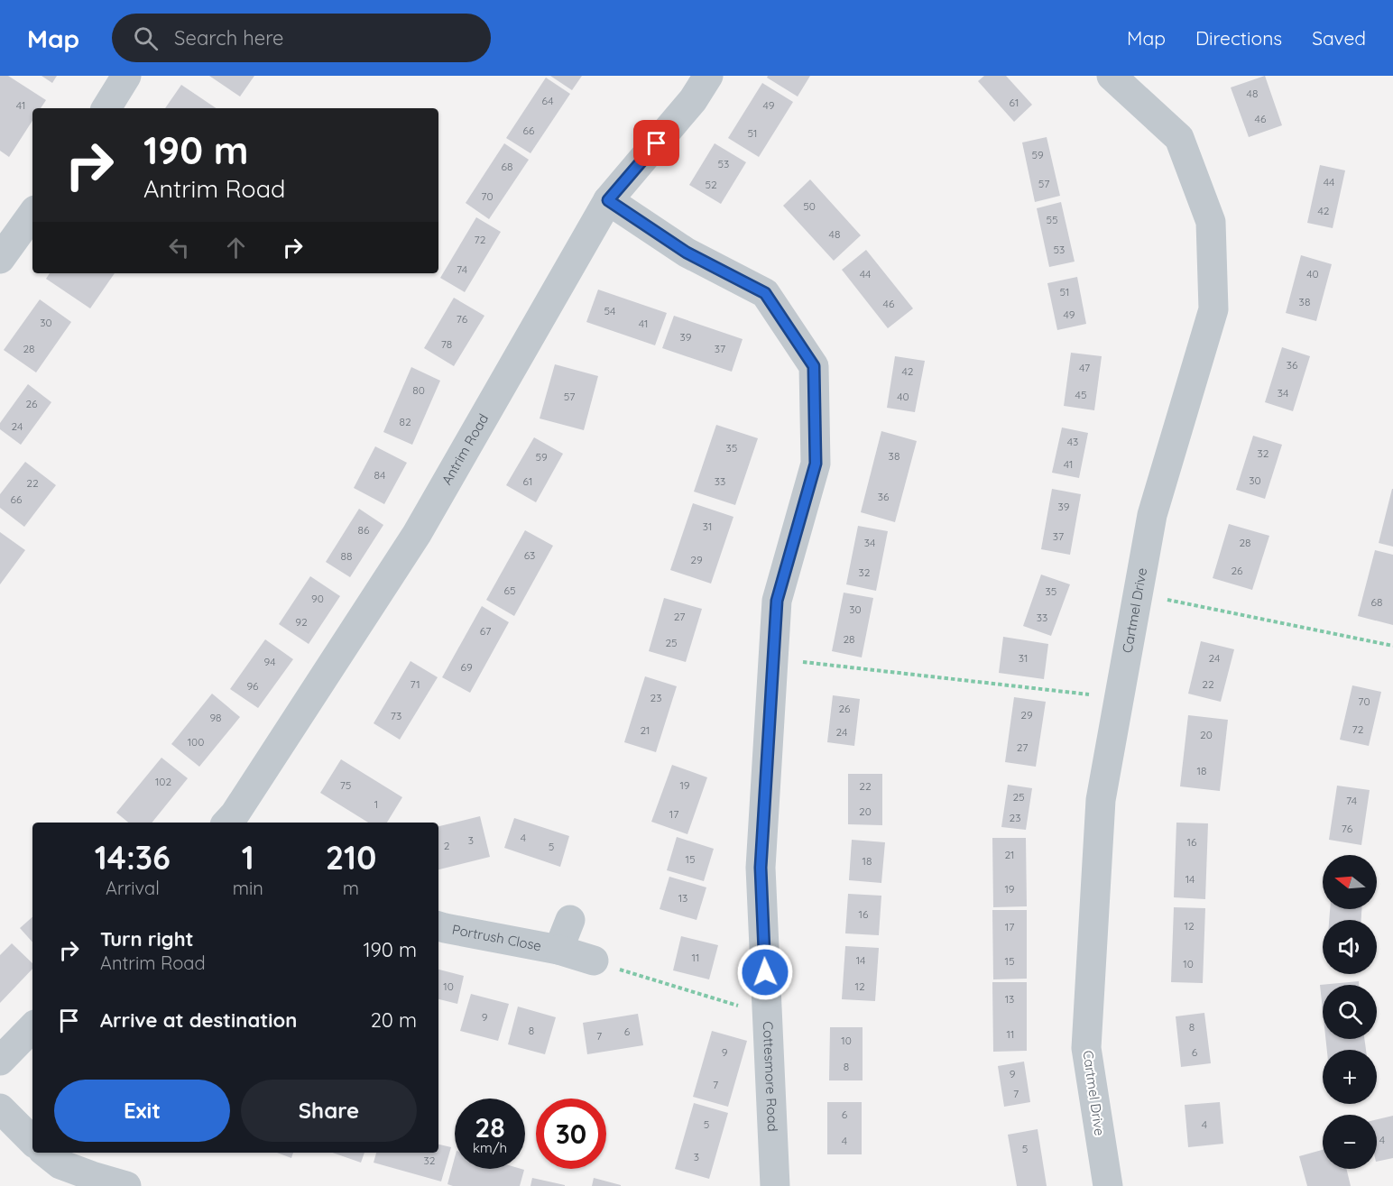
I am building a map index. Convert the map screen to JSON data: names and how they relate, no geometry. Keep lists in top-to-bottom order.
{
  "streets": {
    "street": [
      "Antrim Road",
      "Cartmel Drive",
      "Portrush Close",
      "Cottesmore Road"
    ]
  },
  "crossings": [
    ["Antrim Road", "Cottesmore Road"]
  ],
  "house_numbers": [
    "48",
    "64",
    "61",
    "41",
    "49",
    "46",
    "66",
    "51",
    "59",
    "53",
    "68",
    "44",
    "57",
    "52",
    "70",
    "50",
    "42",
    "55",
    "48",
    "72",
    "53",
    "74",
    "44",
    "40",
    "51",
    "38",
    "46",
    "54",
    "49",
    "76",
    "30",
    "41",
    "39",
    "78",
    "28",
    "37",
    "36",
    "47",
    "42",
    "80",
    "34",
    "45",
    "57",
    "40",
    "26",
    "82",
    "24",
    "43",
    "35",
    "32",
    "38",
    "59",
    "41",
    "84",
    "30",
    "61",
    "33",
    "22",
    "36",
    "66",
    "39",
    "31",
    "86",
    "37",
    "34",
    "28",
    "63",
    "88",
    "29",
    "26",
    "32",
    "65",
    "35",
    "90",
    "68",
    "30",
    "27",
    "33",
    "92",
    "67",
    "28",
    "25",
    "31",
    "24",
    "94",
    "69",
    "71",
    "22",
    "96",
    "23",
    "70",
    "26",
    "29",
    "73",
    "98",
    "72",
    "21",
    "24",
    "20",
    "100",
    "27",
    "18",
    "102",
    "75",
    "19",
    "22",
    "25",
    "74",
    "1",
    "20",
    "17",
    "23",
    "76",
    "4",
    "3",
    "16",
    "2",
    "5",
    "21",
    "15",
    "18",
    "14",
    "19",
    "13",
    "16",
    "12",
    "17",
    "11",
    "14",
    "15",
    "10",
    "10",
    "12",
    "13",
    "9",
    "8",
    "8",
    "6",
    "11",
    "7",
    "10",
    "9",
    "6",
    "8",
    "9",
    "7",
    "7",
    "6",
    "5",
    "4",
    "4",
    "4",
    "5",
    "3",
    "32"
  ],
  "north": "left",
  "page": {
    "header": "Map",
    "search": "Search here",
    "nav": ["Map", "Directions", "Saved"],
    "turn": ["190 m", "Antrim Road"],
    "eta": [
      "14:36",
      "Arrival",
      "1",
      "min",
      "210",
      "m"
    ],
    "map_buttons": ["+", "−"],
    "list": [
      {
        "name": "Turn right",
        "note": "Antrim Road",
        "value": "190 m"
      },
      {
        "name": "Arrive at destination",
        "value": "20 m"
      }
    ],
    "buttons": ["Exit", "Share"],
    "speed": "28 km/h",
    "limit": "30"
  }
}
